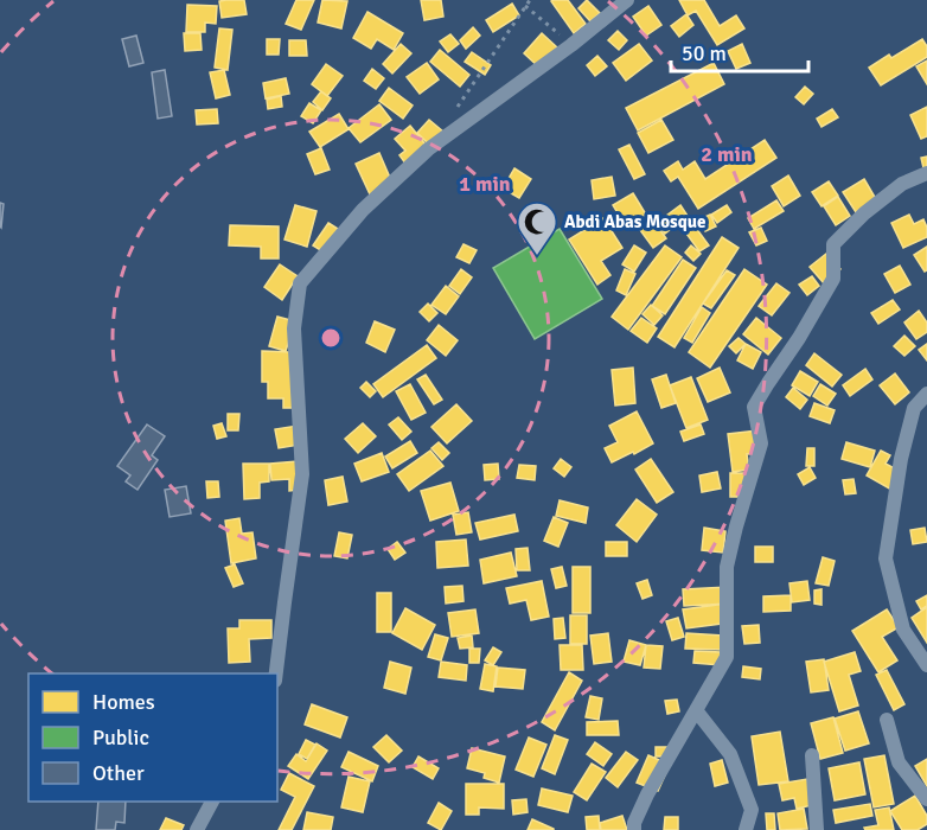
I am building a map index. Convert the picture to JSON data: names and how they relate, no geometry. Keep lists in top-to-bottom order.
{
  "places": {
    "mosque": ["Abdi Abas Mosque"]
  },
  "legend": ["Homes", "Public", "Other"],
  "scale_bar": "50 m",
  "rings": ["2 min", "1 min"]
}
